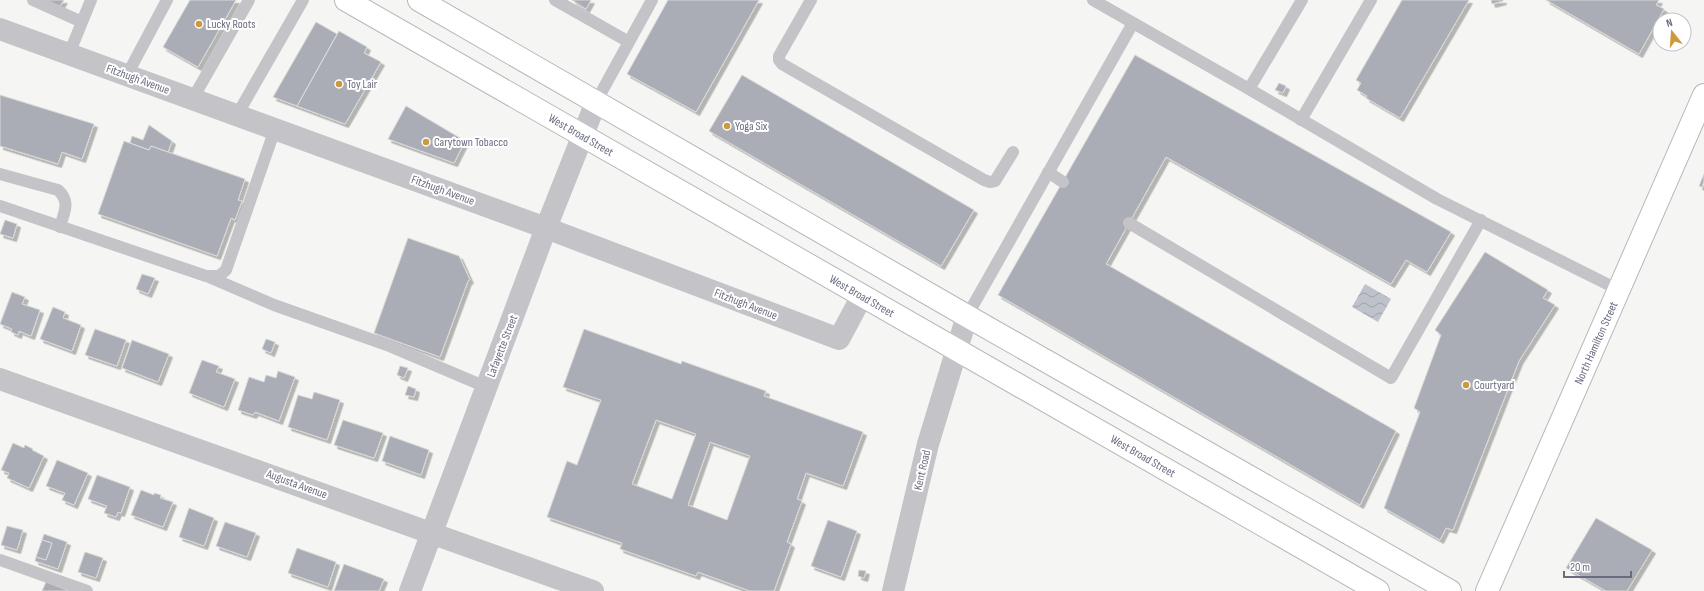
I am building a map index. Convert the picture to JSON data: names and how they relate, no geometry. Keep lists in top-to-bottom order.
{
  "streets": {
    "main road": ["West Broad Street", "North Hamilton Street"],
    "street": [
      "Fitzhugh Avenue",
      "Lafayette Street",
      "Kent Road",
      "Augusta Avenue"
    ]
  },
  "crossings": [
    ["Fitzhugh Avenue", "West Broad Street"],
    ["Fitzhugh Avenue", "Lafayette Street"],
    ["West Broad Street", "Lafayette Street"],
    ["West Broad Street", "Kent Road"],
    ["Lafayette Street", "Augusta Avenue"]
  ],
  "places": [
    "Lucky Roots",
    "Toy Lair",
    "Yoga Six",
    "Carytown Tobacco",
    "Courtyard"
  ],
  "scale_bar": "20 m",
  "north": "top"
}
